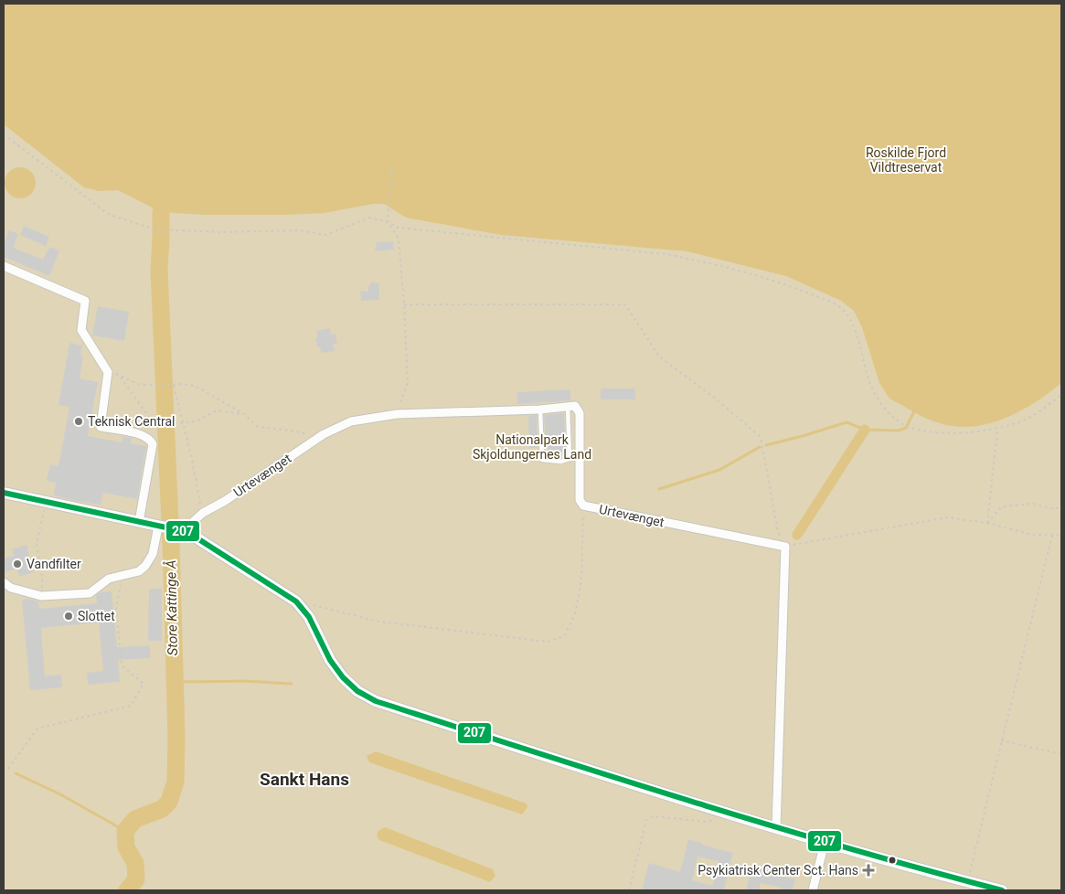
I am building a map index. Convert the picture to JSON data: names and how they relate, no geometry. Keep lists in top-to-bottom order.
{
  "streets": {
    "street": ["Urtevænget"]
  },
  "districts": ["Sankt Hans"],
  "water": ["Store Kattinge Å"],
  "parks": ["Roskilde Fjord Vildtreservat", "Nationalpark Skjoldungernes Land"],
  "places": {
    "other": ["Teknisk Central", "Vandfilter", "Slottet"],
    "health": ["Psykiatrisk Center Sct. Hans"]
  },
  "lines": ["transit line 207"]
}
